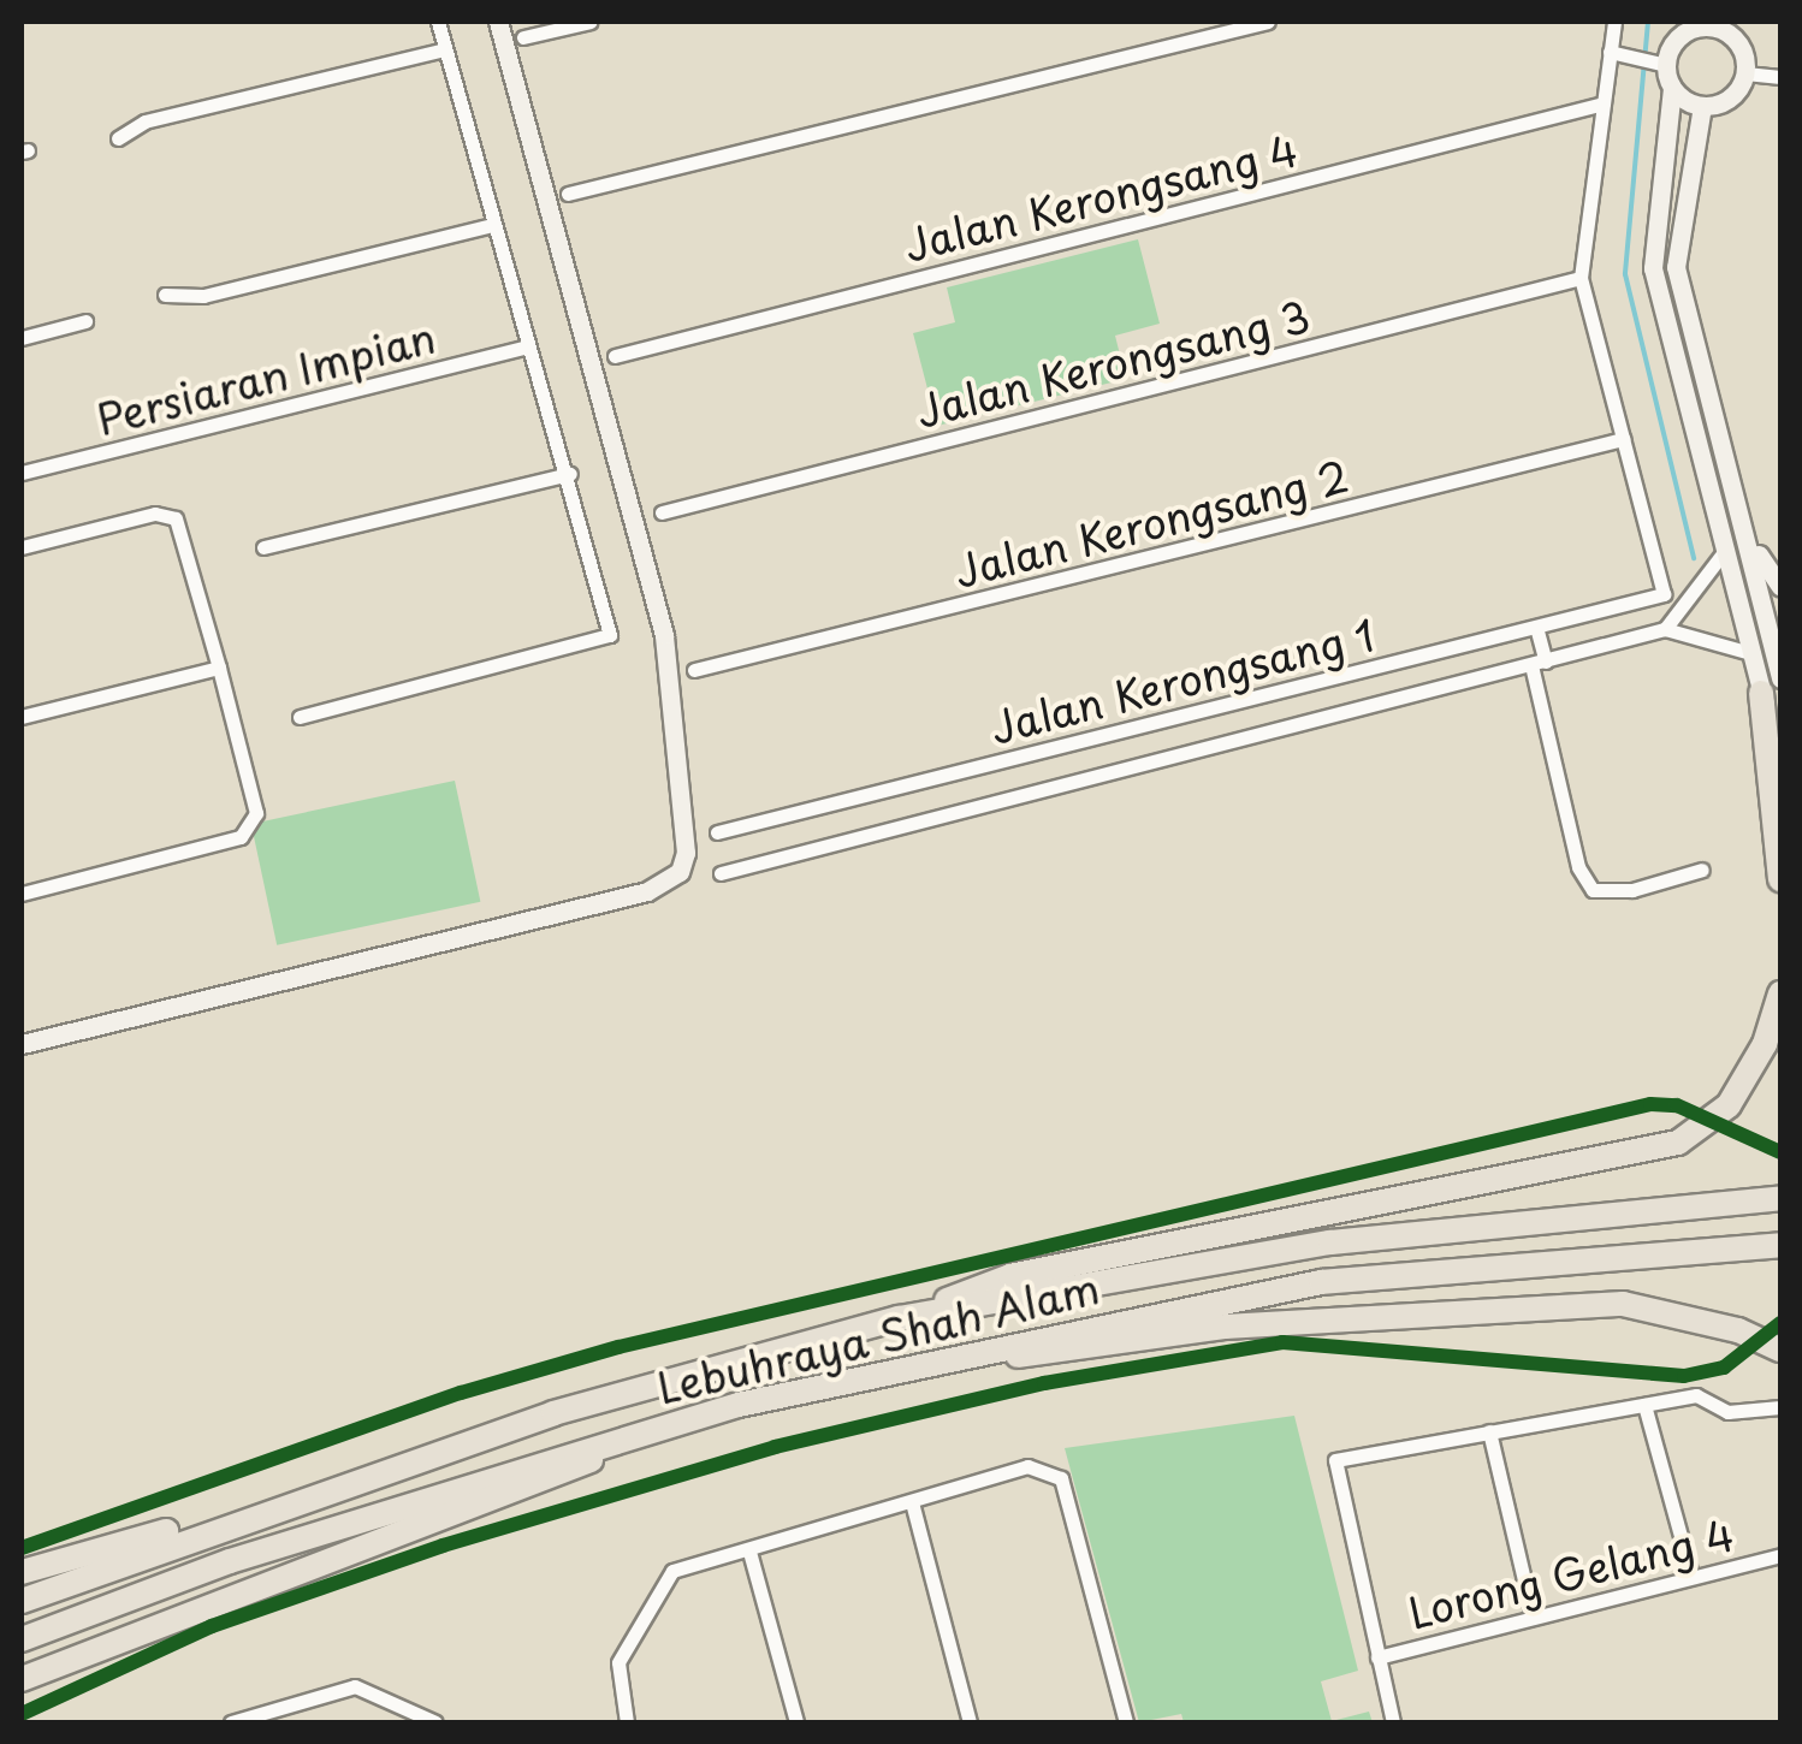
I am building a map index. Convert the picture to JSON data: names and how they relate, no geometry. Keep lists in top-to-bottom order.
{
  "streets": {
    "highway": ["Lebuhraya Shah Alam"],
    "street": [
      "Jalan Kerongsang 4",
      "Jalan Kerongsang 3",
      "Persiaran Impian",
      "Jalan Kerongsang 2",
      "Jalan Kerongsang 1",
      "Lorong Gelang 4"
    ]
  },
  "crossings": [
    ["Jalan Kerongsang 2", "Jalan Kerongsang 1"]
  ]
}
